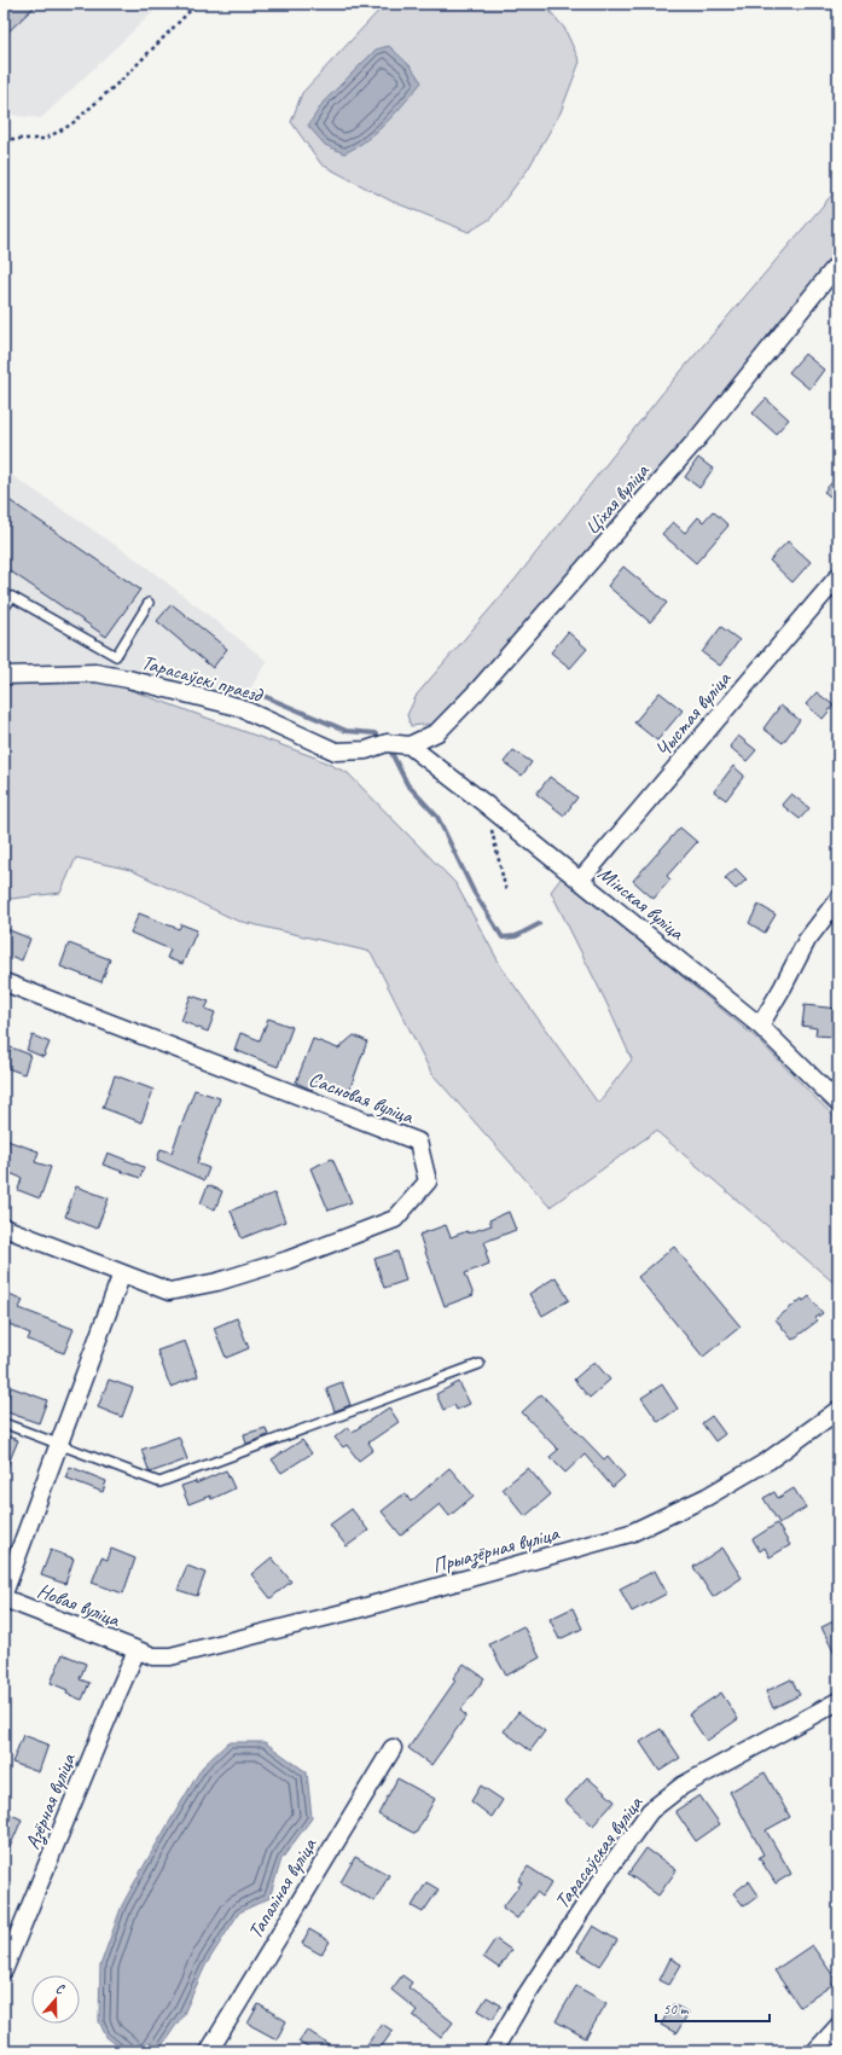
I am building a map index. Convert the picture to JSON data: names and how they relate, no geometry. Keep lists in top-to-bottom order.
{
  "streets": {
    "street": [
      "Ціхая вуліца",
      "Тарасаўскі праезд",
      "Чыстая вуліца",
      "Мінская вуліца",
      "Сасновая вуліца",
      "Прыазёрная вуліца",
      "Новая вуліца",
      "Азёрная вуліца",
      "Тарасаўская вуліца",
      "Тапаліная вуліца"
    ]
  },
  "crossings": [
    ["Ціхая вуліца", "Тарасаўскі праезд"],
    ["Ціхая вуліца", "Мінская вуліца"],
    ["Тарасаўскі праезд", "Мінская вуліца"],
    ["Чыстая вуліца", "Мінская вуліца"],
    ["Прыазёрная вуліца", "Новая вуліца"],
    ["Прыазёрная вуліца", "Азёрная вуліца"],
    ["Новая вуліца", "Азёрная вуліца"]
  ],
  "scale_bar": "50 m",
  "north": "top"
}
